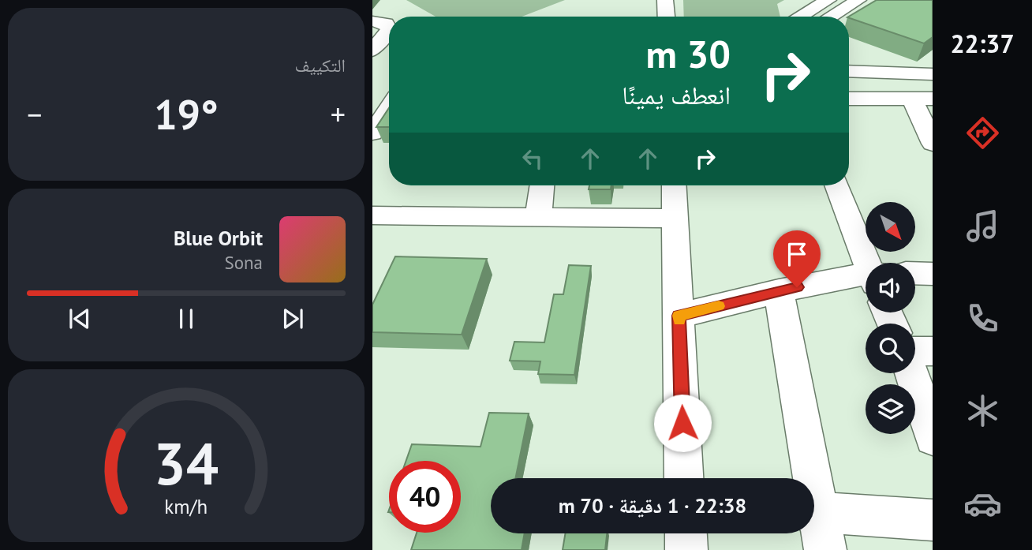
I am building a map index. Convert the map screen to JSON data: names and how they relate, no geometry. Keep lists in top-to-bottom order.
{
  "north": "bottom right",
  "page": {
    "tabs": "22:37",
    "tile": "التكييف",
    "turn": ["30 m", "انعطف يمينًا"],
    "heat": ["−", "19°", "+"],
    "song": ["Blue Orbit", "Sona"],
    "limit": "40",
    "trip": "22:38 · 1 دقيقة · 70 m",
    "gauge": ["34", "km/h"]
  }
}
